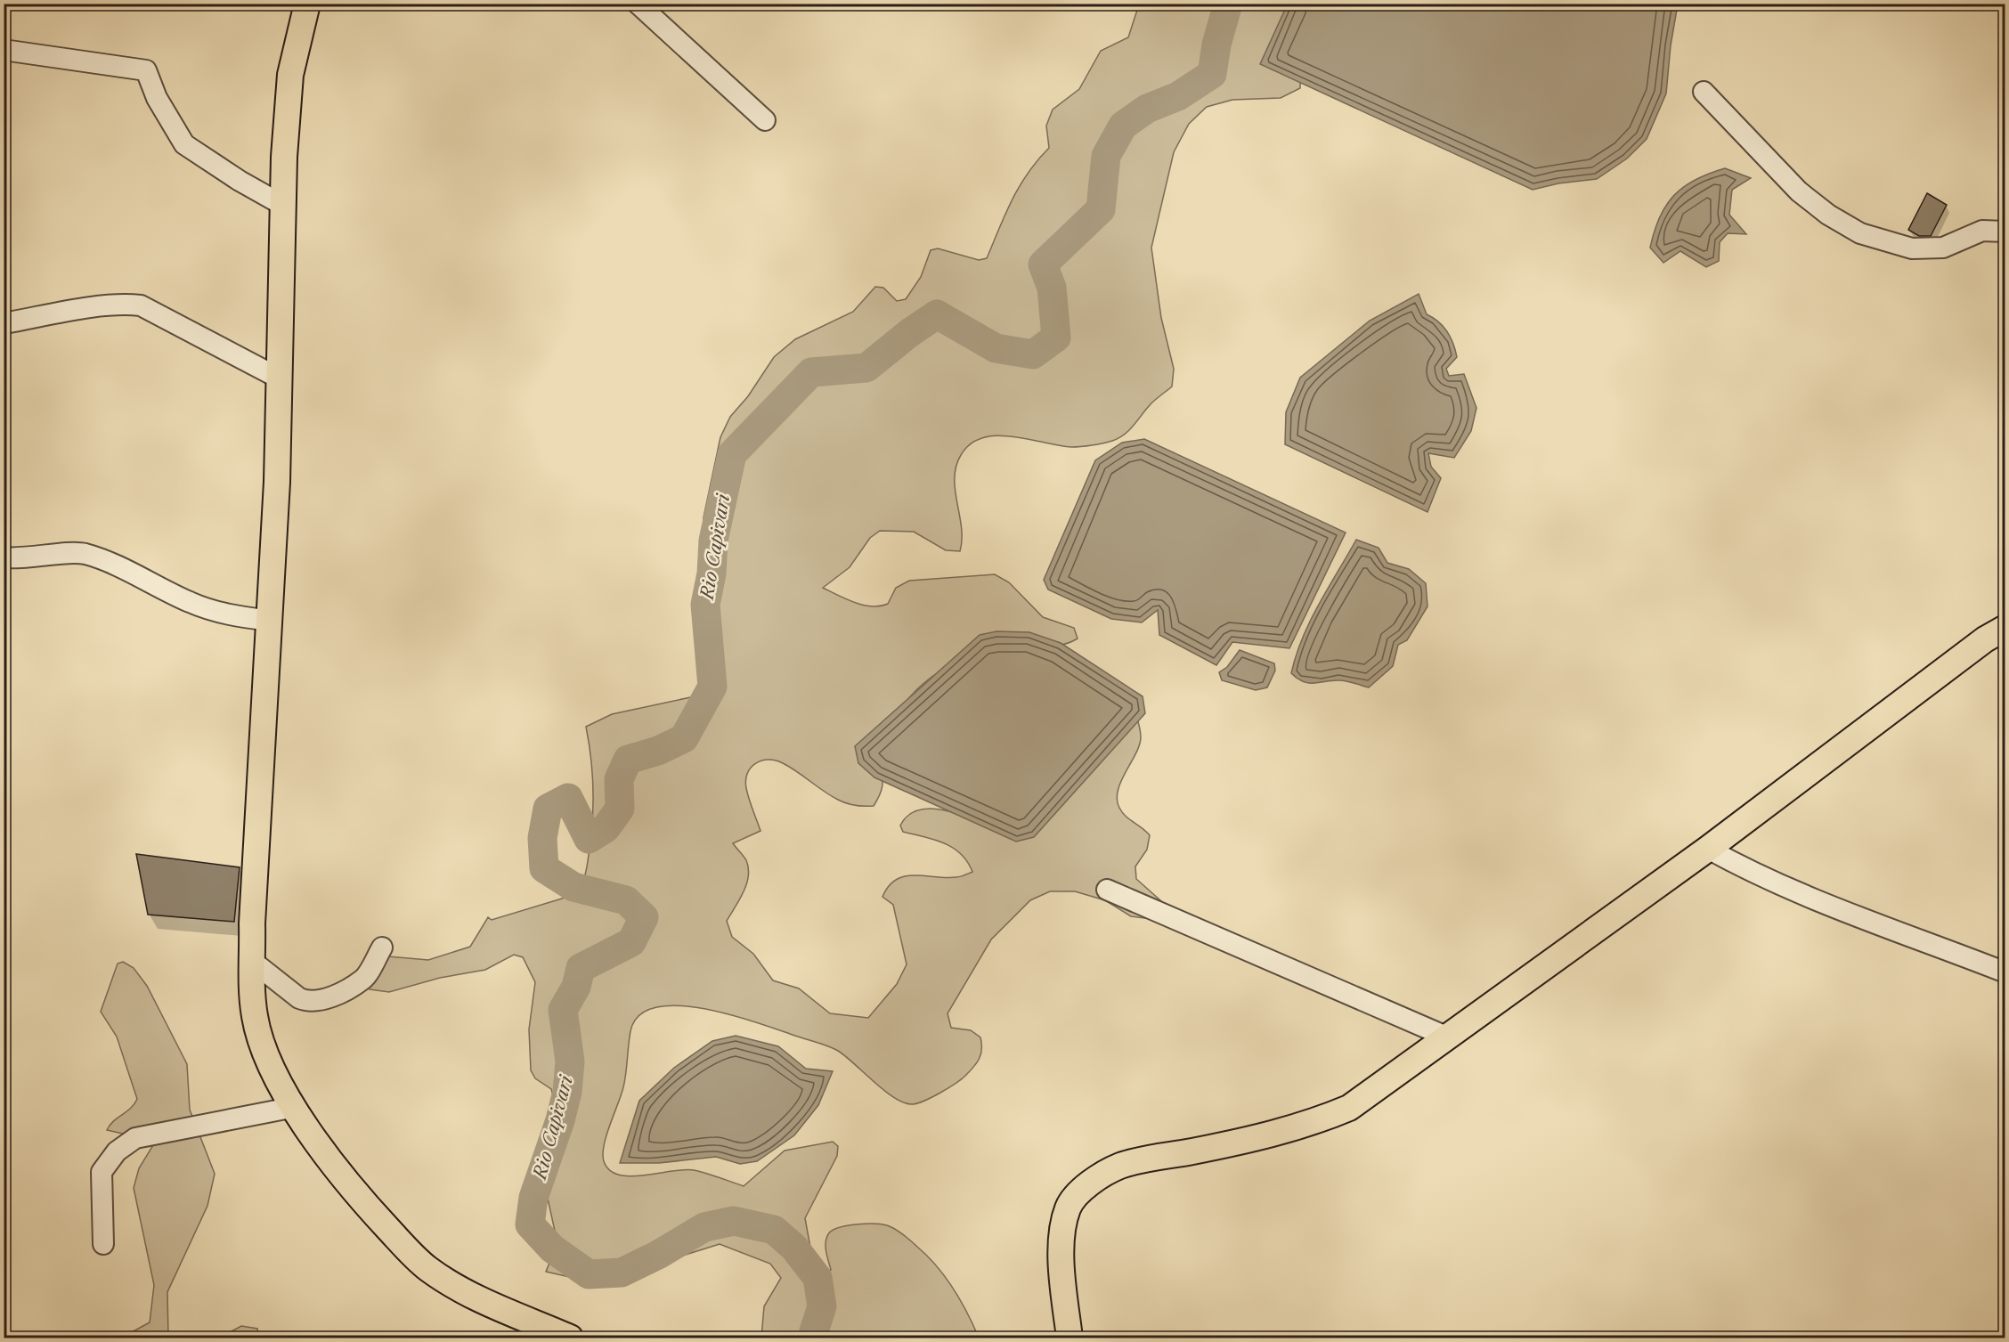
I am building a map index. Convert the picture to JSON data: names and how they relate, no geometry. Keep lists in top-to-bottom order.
{
  "water": ["Rio Capivari"]
}
